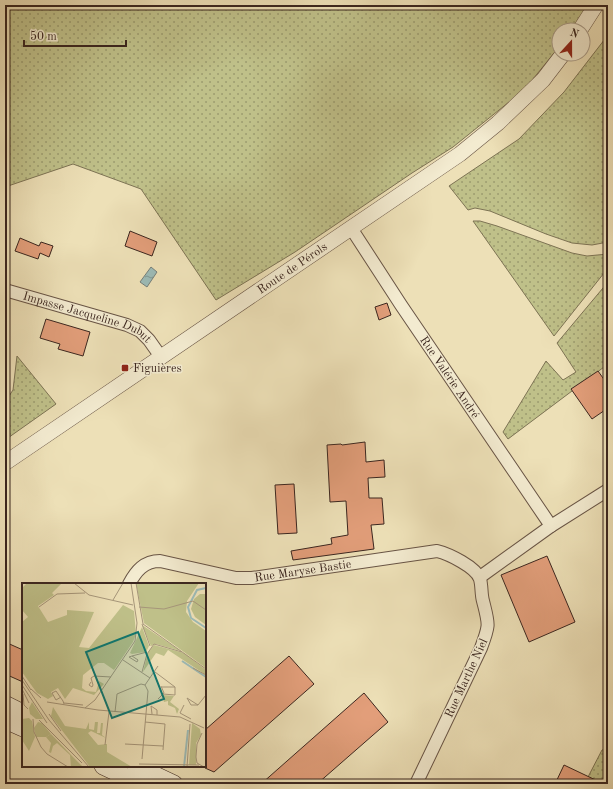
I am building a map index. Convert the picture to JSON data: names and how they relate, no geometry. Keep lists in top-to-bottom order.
{
  "streets": {
    "street": [
      "Route de Pérols",
      "Impasse Jacqueline Dubut",
      "Rue Valérie André",
      "Rue Maryse Bastie",
      "Rue Marthe Niel"
    ]
  },
  "crossings": [
    ["Route de Pérols", "Impasse Jacqueline Dubut"],
    ["Route de Pérols", "Rue Valérie André"],
    ["Rue Maryse Bastie", "Rue Marthe Niel"]
  ],
  "places": {
    "transit": ["Figuières"]
  },
  "scale_bar": "50 m",
  "north": "top"
}
